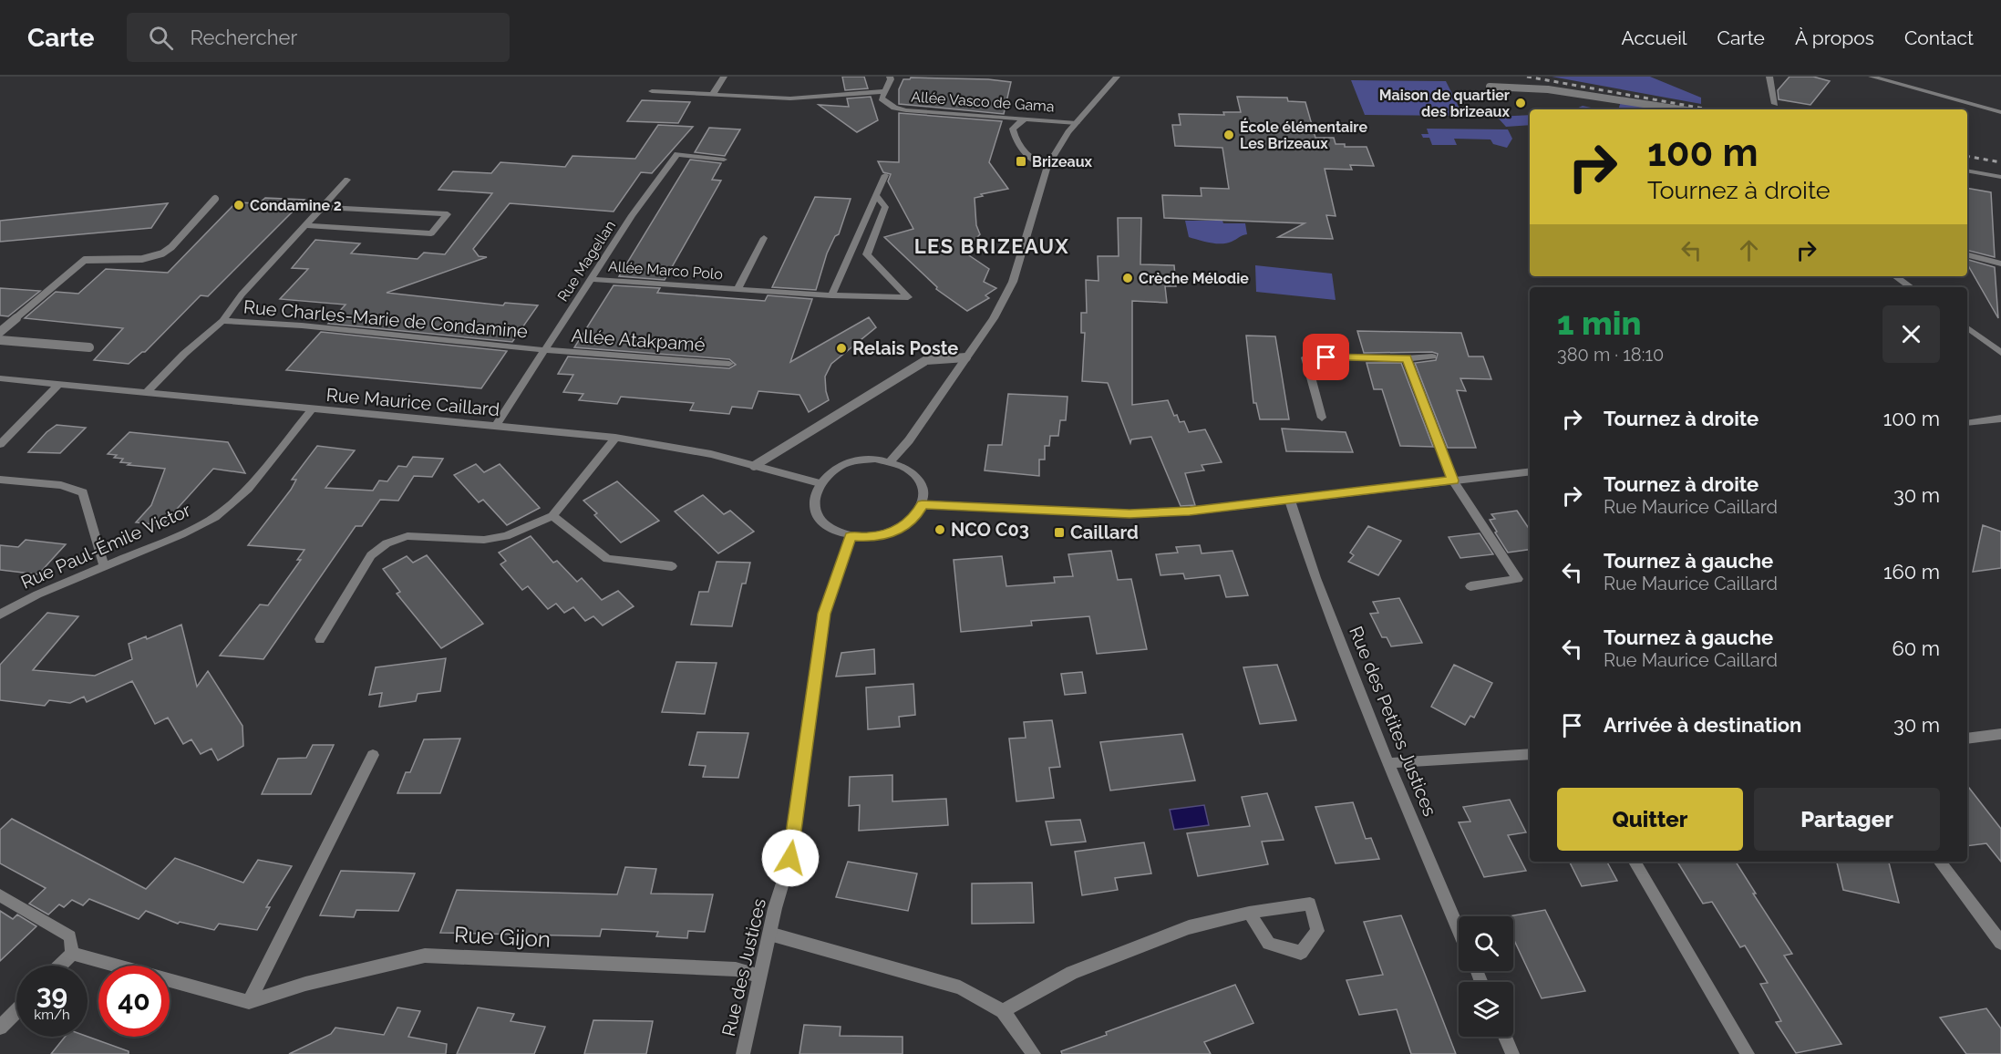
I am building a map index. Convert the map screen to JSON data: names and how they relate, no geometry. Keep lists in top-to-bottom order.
{
  "streets": {
    "street": [
      "Allée Vasco de Gama",
      "Rue Magellan",
      "Allée Marco Polo",
      "Rue Charles-Marie de Condamine",
      "Allée Atakpamé",
      "Rue Maurice Caillard",
      "Rue Paul-Émile Victor",
      "Rue des Petites Justices",
      "Rue Gijon",
      "Rue des Justices"
    ]
  },
  "crossings": [
    ["Rue Magellan", "Allée Marco Polo"],
    ["Rue Magellan", "Rue Charles-Marie de Condamine"],
    ["Rue Magellan", "Allée Atakpamé"],
    ["Rue Magellan", "Rue Maurice Caillard"],
    ["Rue Charles-Marie de Condamine", "Allée Atakpamé"],
    ["Rue Maurice Caillard", "Rue Paul-Émile Victor"],
    ["Rue Maurice Caillard", "Rue des Justices"],
    ["Rue Gijon", "Rue des Justices"]
  ],
  "districts": ["LES BRIZEAUX"],
  "places": {
    "other": [
      "Maison de quartier des brizeaux",
      "École élémentaire Les Brizeaux",
      "Condamine 2",
      "Crèche Mélodie",
      "Relais Poste",
      "NCO C03"
    ],
    "transit": ["Brizeaux", "Caillard"]
  },
  "page": {
    "header": "Carte",
    "search": "Rechercher",
    "nav": [
      "Accueil",
      "Carte",
      "À propos",
      "Contact"
    ],
    "turn": ["100 m", "Tournez à droite"],
    "heading": ["1 min", "380 m · 18:10"],
    "list": [
      {
        "name": "Tournez à droite",
        "value": "100 m"
      },
      {
        "name": "Tournez à droite",
        "note": "Rue Maurice Caillard",
        "value": "30 m"
      },
      {
        "name": "Tournez à gauche",
        "note": "Rue Maurice Caillard",
        "value": "160 m"
      },
      {
        "name": "Tournez à gauche",
        "note": "Rue Maurice Caillard",
        "value": "60 m"
      },
      {
        "name": "Arrivée à destination",
        "value": "30 m"
      }
    ],
    "buttons": ["Quitter", "Partager"],
    "speed": "39 km/h",
    "limit": "40"
  }
}
